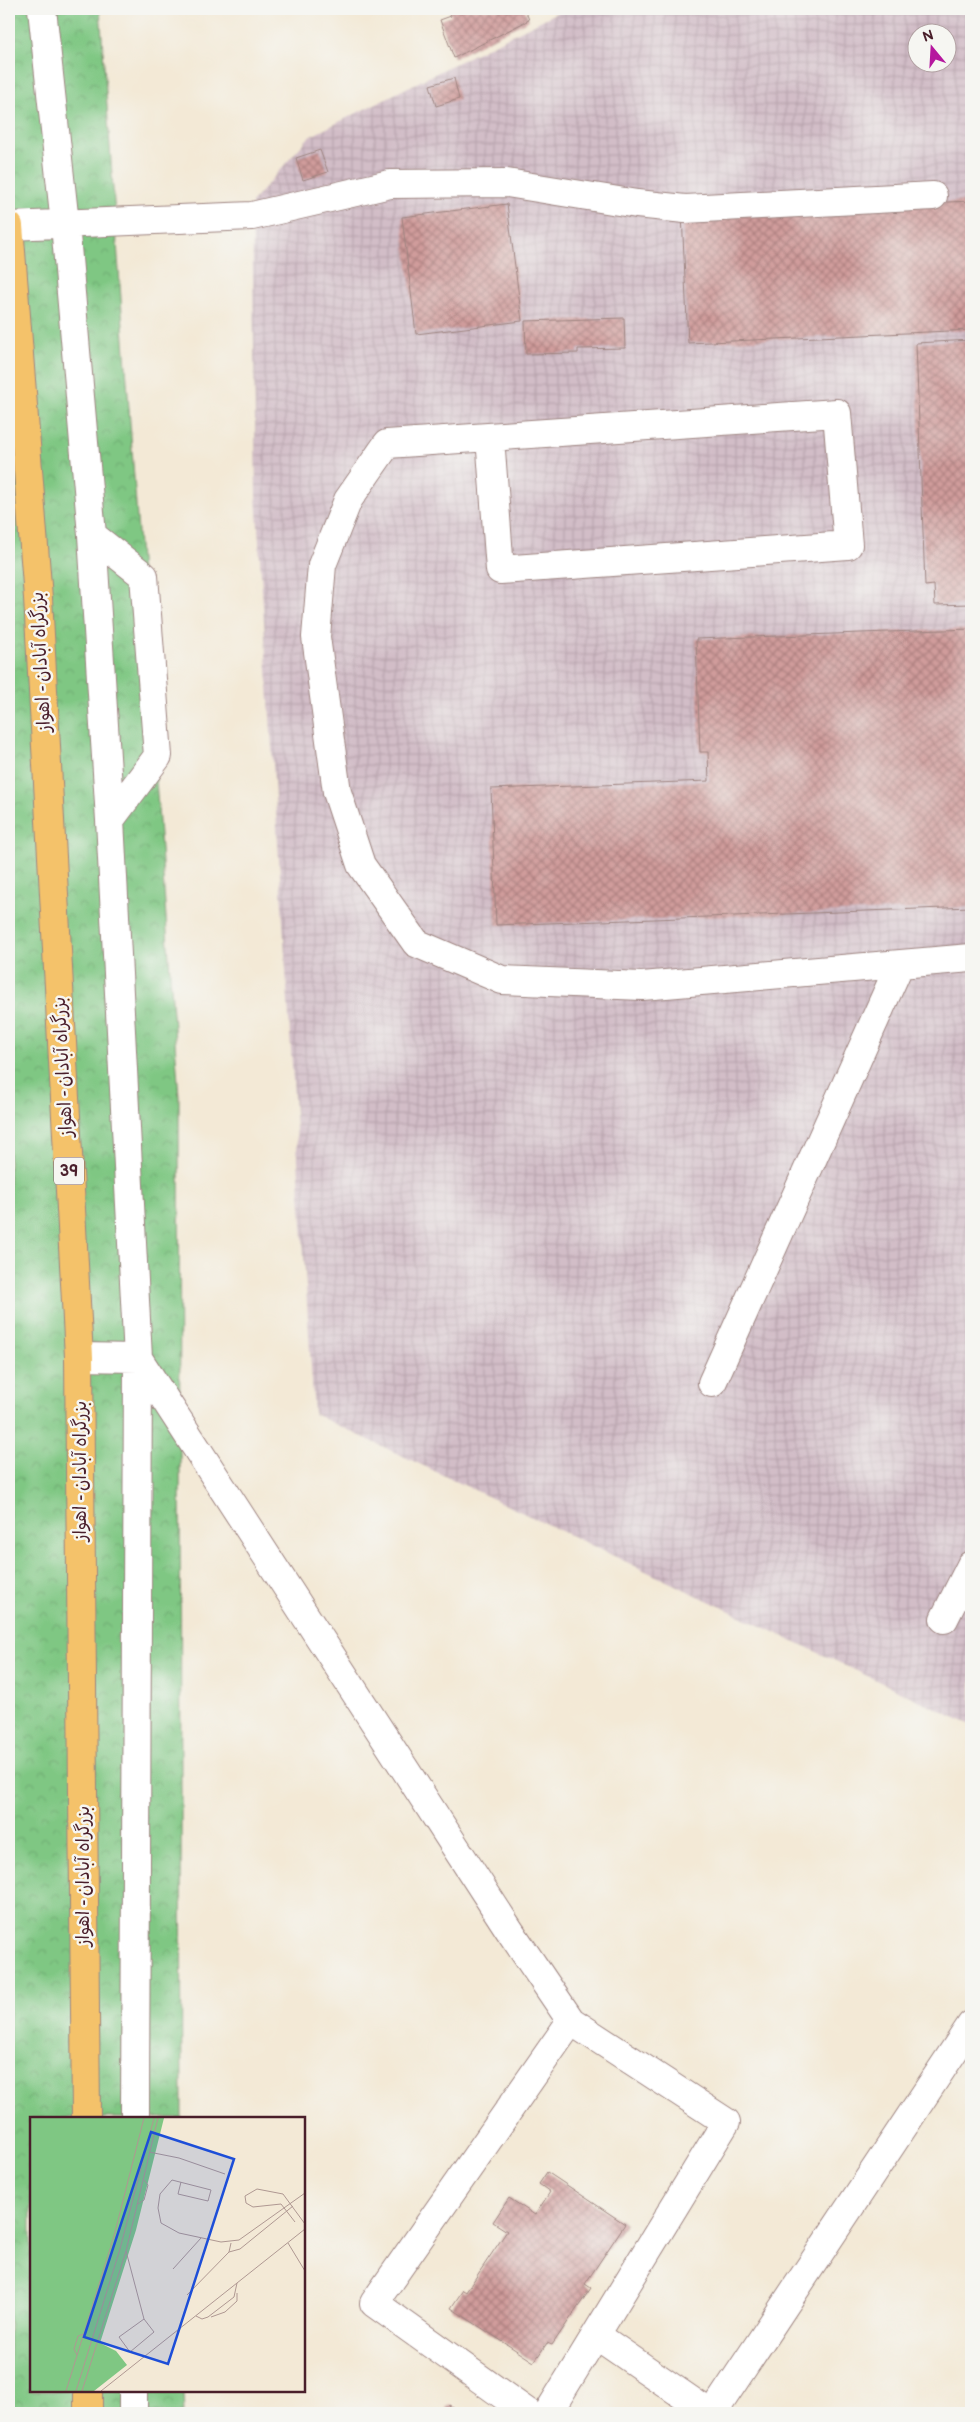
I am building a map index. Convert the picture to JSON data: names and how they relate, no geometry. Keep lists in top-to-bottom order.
{
  "streets": {
    "highway": ["بزرگراه آبادان - اهواز", "39"]
  },
  "north": "top"
}
